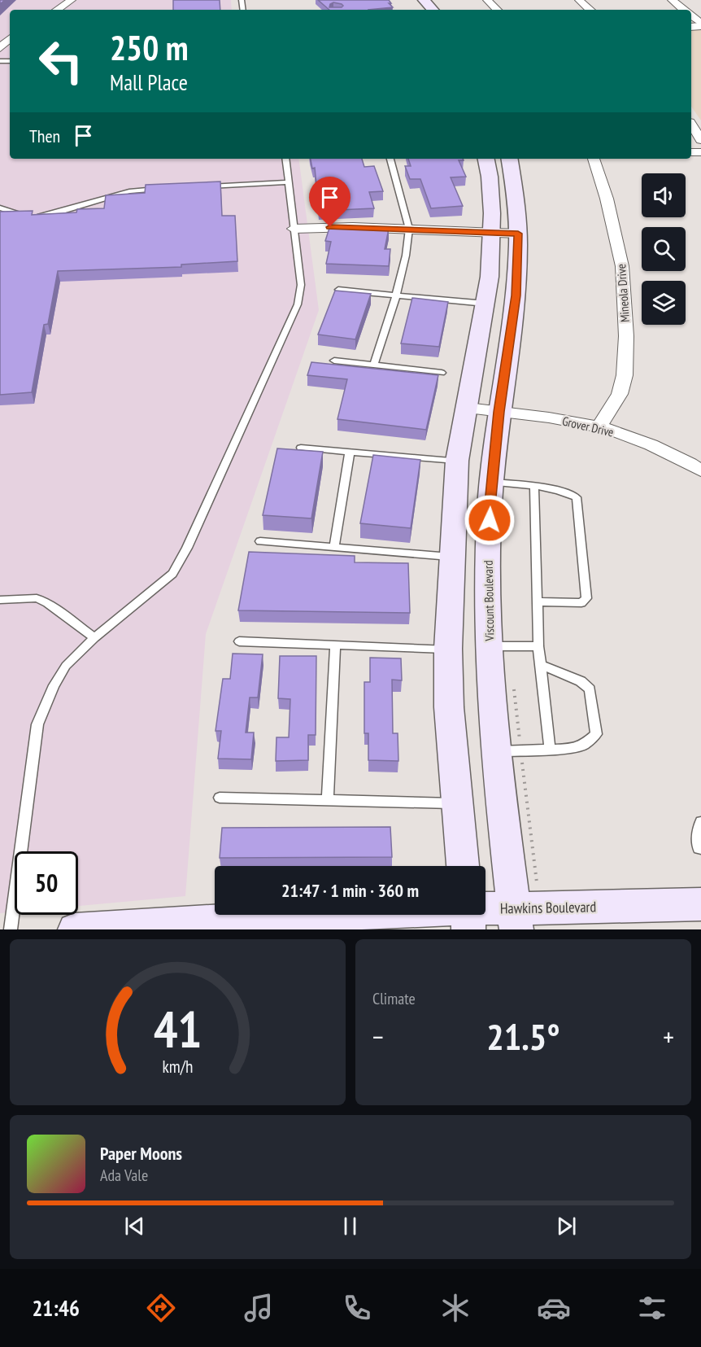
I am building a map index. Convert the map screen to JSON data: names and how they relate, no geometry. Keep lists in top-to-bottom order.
{
  "streets": {
    "main road": ["Viscount Boulevard", "Hawkins Boulevard"],
    "street": ["Mineola Drive", "Grover Drive"]
  },
  "crossings": [
    ["Mineola Drive", "Grover Drive"],
    ["Grover Drive", "Viscount Boulevard"],
    ["Viscount Boulevard", "Hawkins Boulevard"]
  ],
  "page": {
    "turn": ["250 m", "Mall Place"],
    "then": "Then",
    "limit": "50",
    "trip": "21:47 · 1 min · 360 m",
    "tile": "Climate",
    "heat": ["−", "21.5°", "+"],
    "song": ["Paper Moons", "Ada Vale"],
    "tabs": "21:46",
    "gauge": ["41", "km/h"]
  }
}
